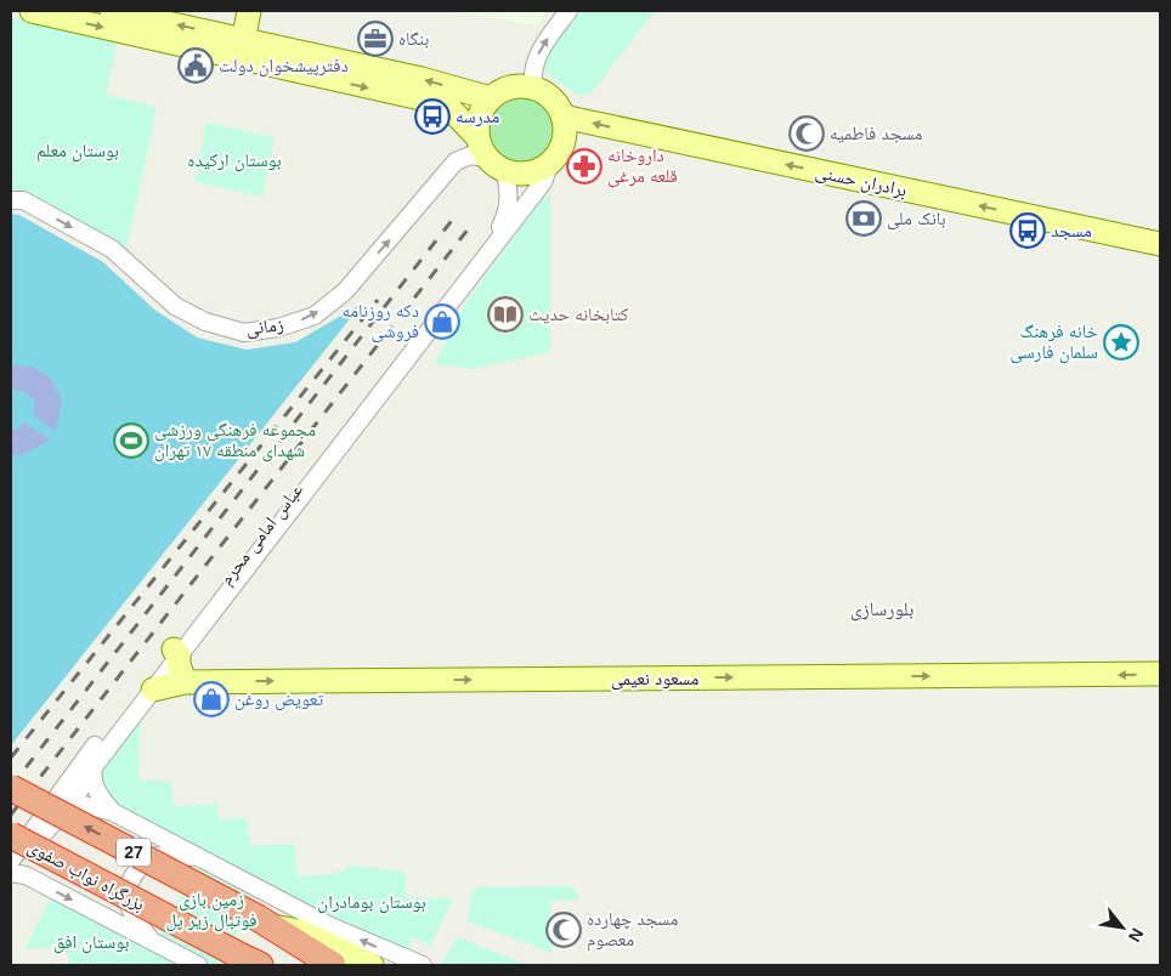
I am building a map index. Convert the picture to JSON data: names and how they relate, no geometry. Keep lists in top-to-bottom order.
{
  "streets": {
    "highway": ["27", "بزرگراه نواب صفوی"],
    "main road": ["برادران حسنی", "مسعود نعیمی"],
    "street": ["زمانی", "عباس امامی محرم"]
  },
  "crossings": [
    ["برادران حسنی", "زمانی"],
    ["برادران حسنی", "عباس امامی محرم"],
    ["زمانی", "عباس امامی محرم"],
    ["عباس امامی محرم", "مسعود نعیمی"],
    ["عباس امامی محرم", "بزرگراه نواب صفوی"]
  ],
  "one_way": ["برادران حسنی", "زمانی"],
  "districts": ["بلورسازی"],
  "parks": [
    "بوستان معلم",
    "بوستان ارکیده",
    "زمین بازی فوتبال زیر پل",
    "بوستان بومادران",
    "بوستان افق"
  ],
  "places": {
    "office": ["بنگاه"],
    "public building": ["دفترپیشخوان دولت"],
    "bus stop": ["مدرسه", "مسجد"],
    "mosque": ["مسجد فاطمیه", "مسجد چهارده معصوم"],
    "pharmacy": ["داروخانه قلعه مرغی"],
    "bank": ["بانک ملی"],
    "library": ["کتابخانه حدیث"],
    "shop": ["دکه روزنامه فروشی", "تعویض روغن"],
    "place": ["خانه فرهنگ سلمان فارسی"],
    "sports": ["مجموعه فرهنگی ورزشی شهدای منطقه ۱۷ تهران"]
  },
  "north": "bottom right"
}
